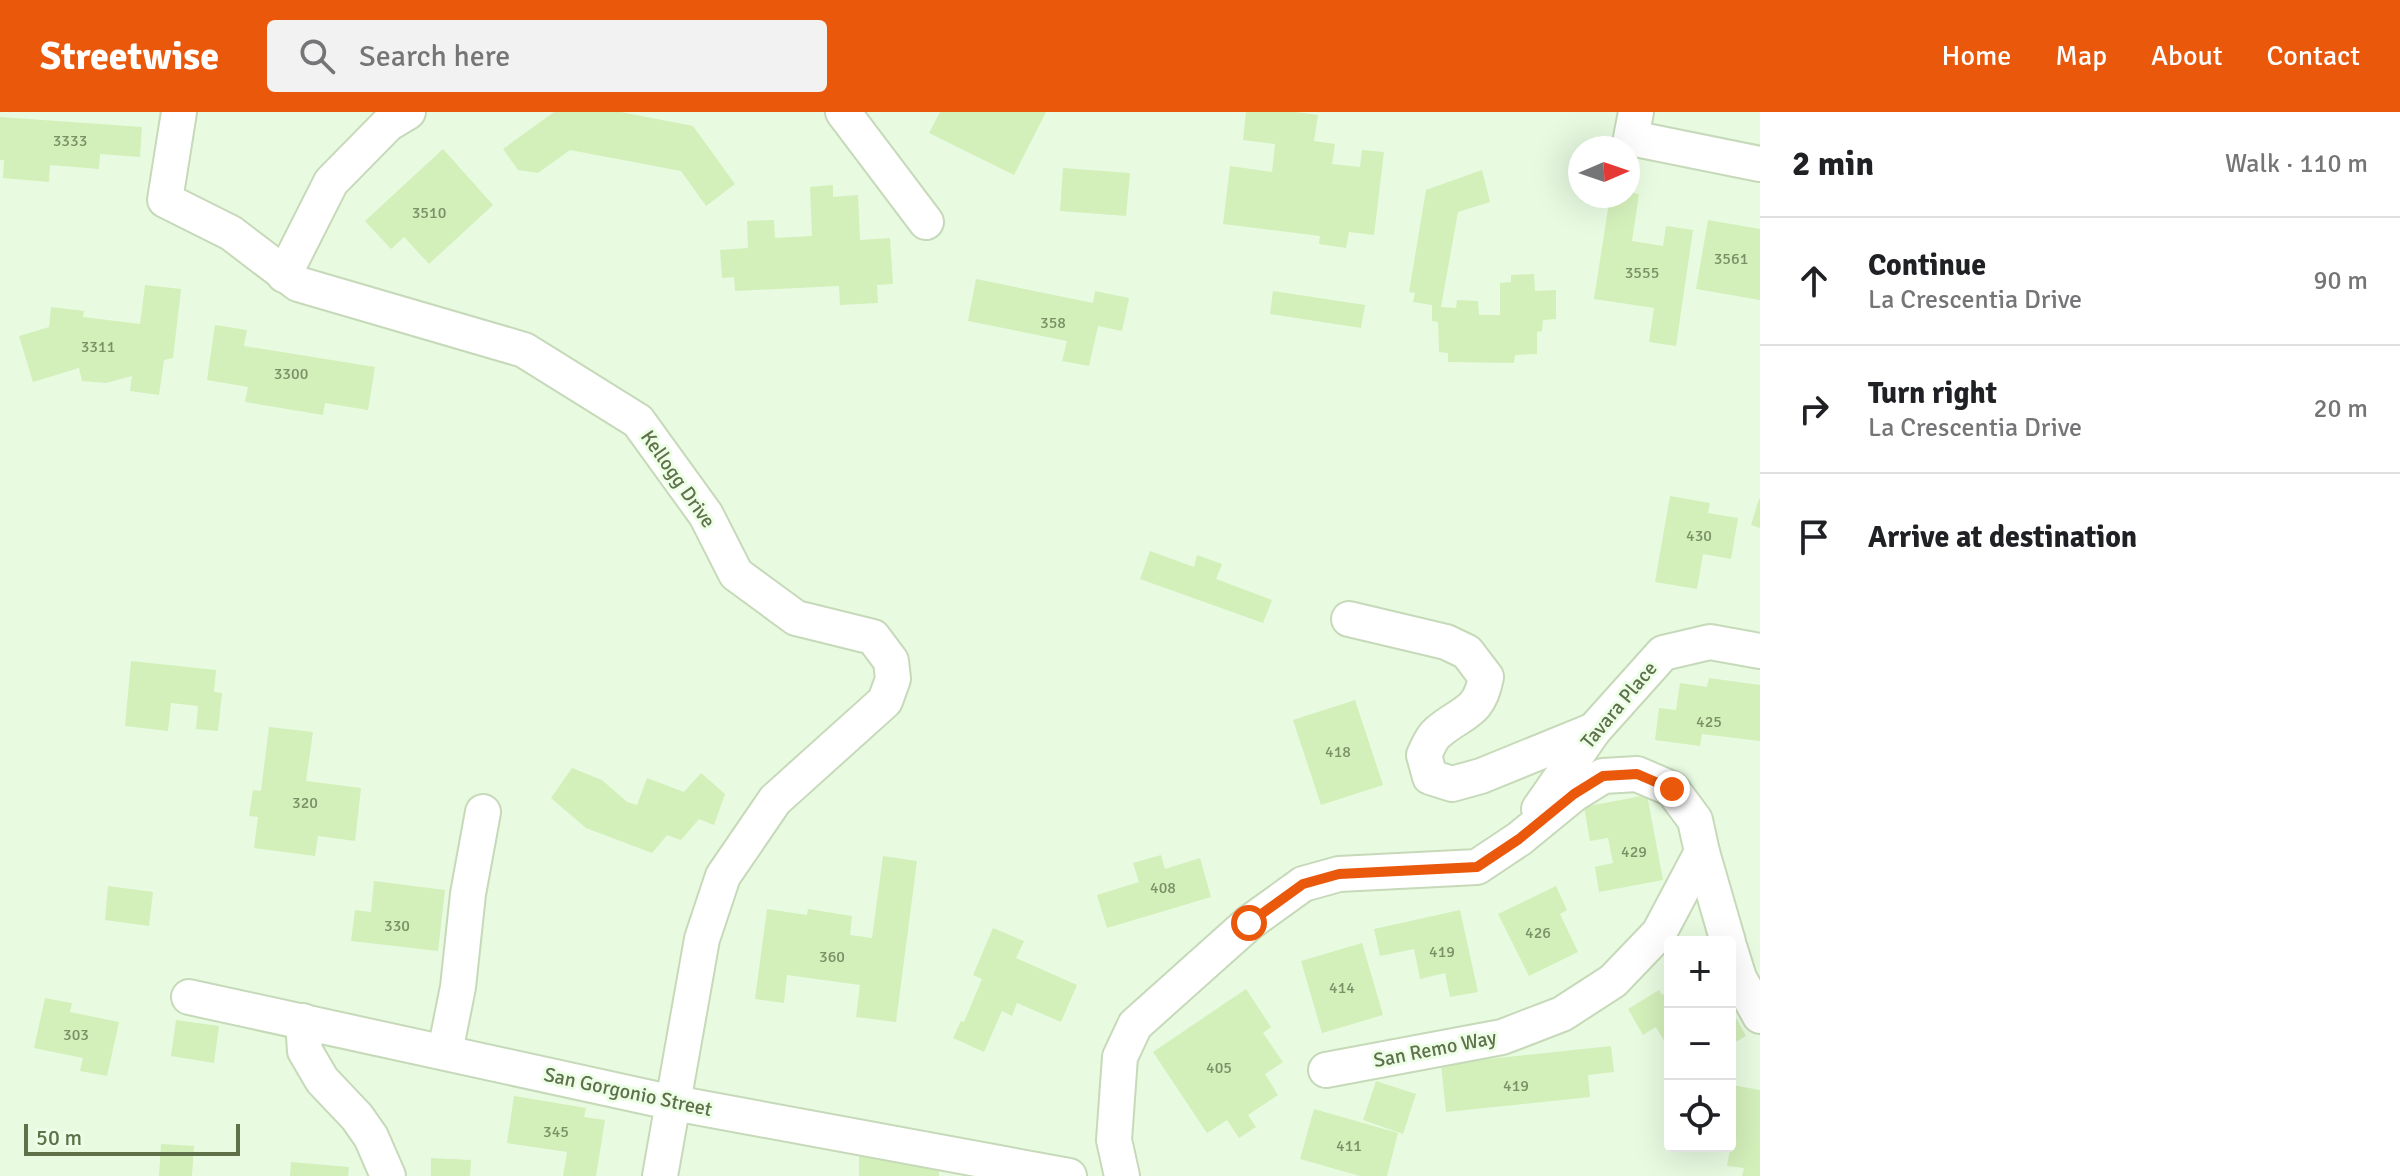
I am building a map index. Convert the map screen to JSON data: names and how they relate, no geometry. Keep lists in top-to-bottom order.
{
  "streets": {
    "street": [
      "Kellogg Drive",
      "Tavara Place",
      "San Remo Way",
      "San Gorgonio Street"
    ]
  },
  "crossings": [
    ["Kellogg Drive", "San Gorgonio Street"]
  ],
  "house_numbers": [
    "3333",
    "3510",
    "3561",
    "3555",
    "358",
    "3311",
    "3300",
    "430",
    "425",
    "418",
    "320",
    "429",
    "408",
    "330",
    "426",
    "419",
    "360",
    "414",
    "303",
    "405",
    "419",
    "345",
    "411"
  ],
  "scale_bar": "50 m",
  "north": "right",
  "page": {
    "header": "Streetwise",
    "search": "Search here",
    "nav": [
      "Home",
      "Map",
      "About",
      "Contact"
    ],
    "heading": ["2 min", "Walk · 110 m"],
    "list": [
      ["Continue", "La Crescentia Drive", "90 m"],
      ["Turn right", "La Crescentia Drive", "20 m"],
      "Arrive at destination"
    ],
    "map_buttons": ["+", "−"],
    "scale": "50 m"
  }
}
